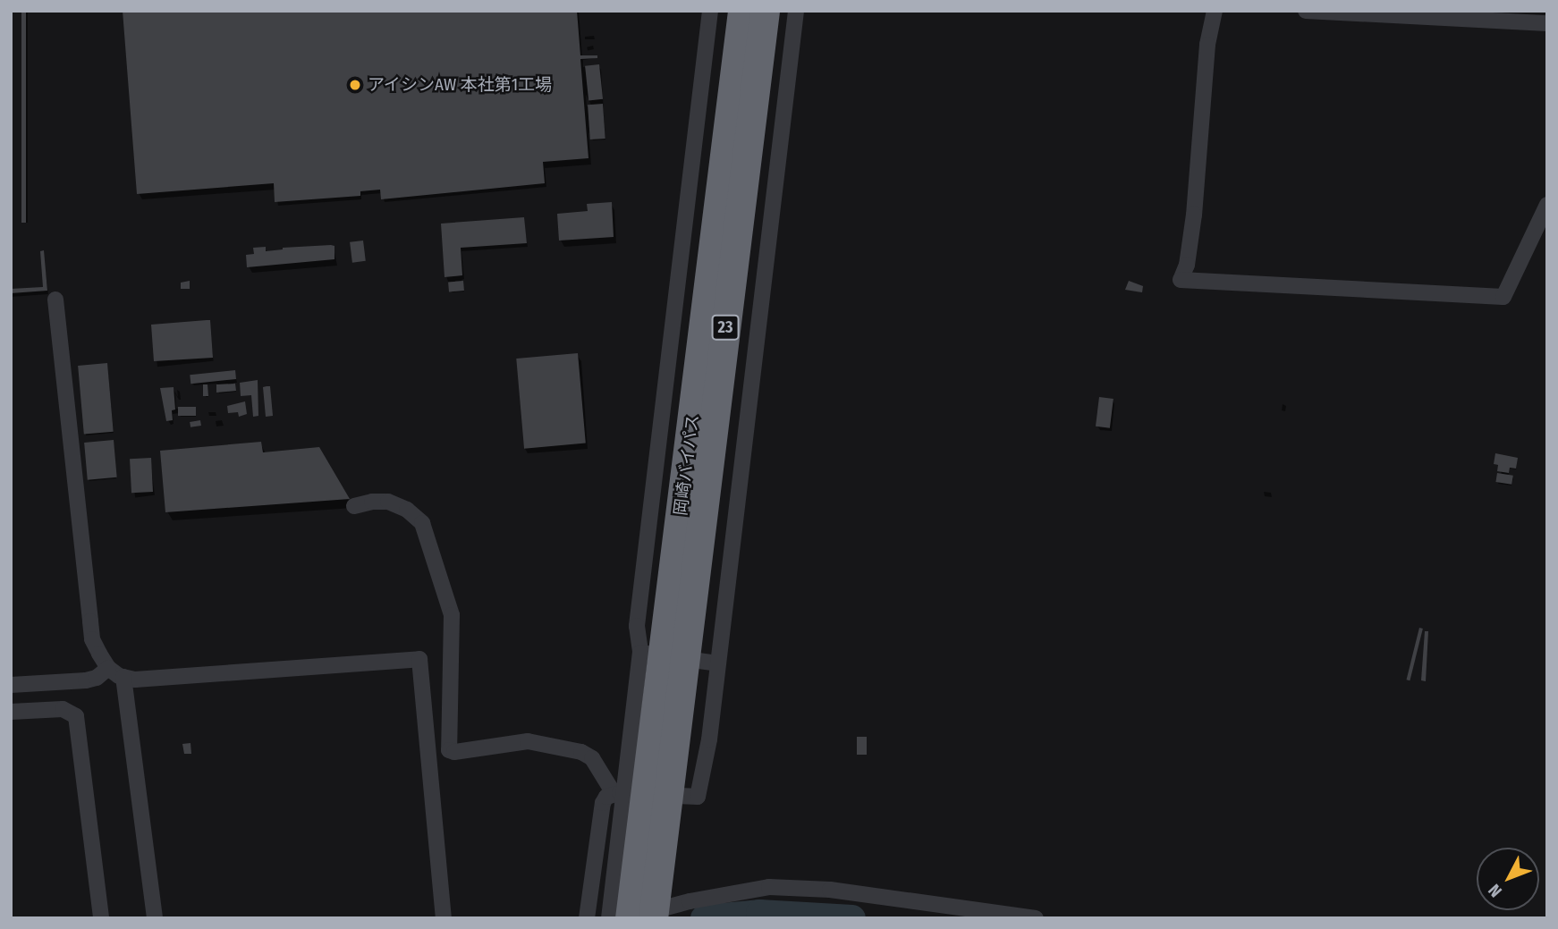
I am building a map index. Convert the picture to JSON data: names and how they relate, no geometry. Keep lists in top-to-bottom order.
{
  "streets": {
    "highway": ["23", "岡崎バイパス"]
  },
  "places": ["アイシンAW 本社第1工場"],
  "north": "bottom left"
}
